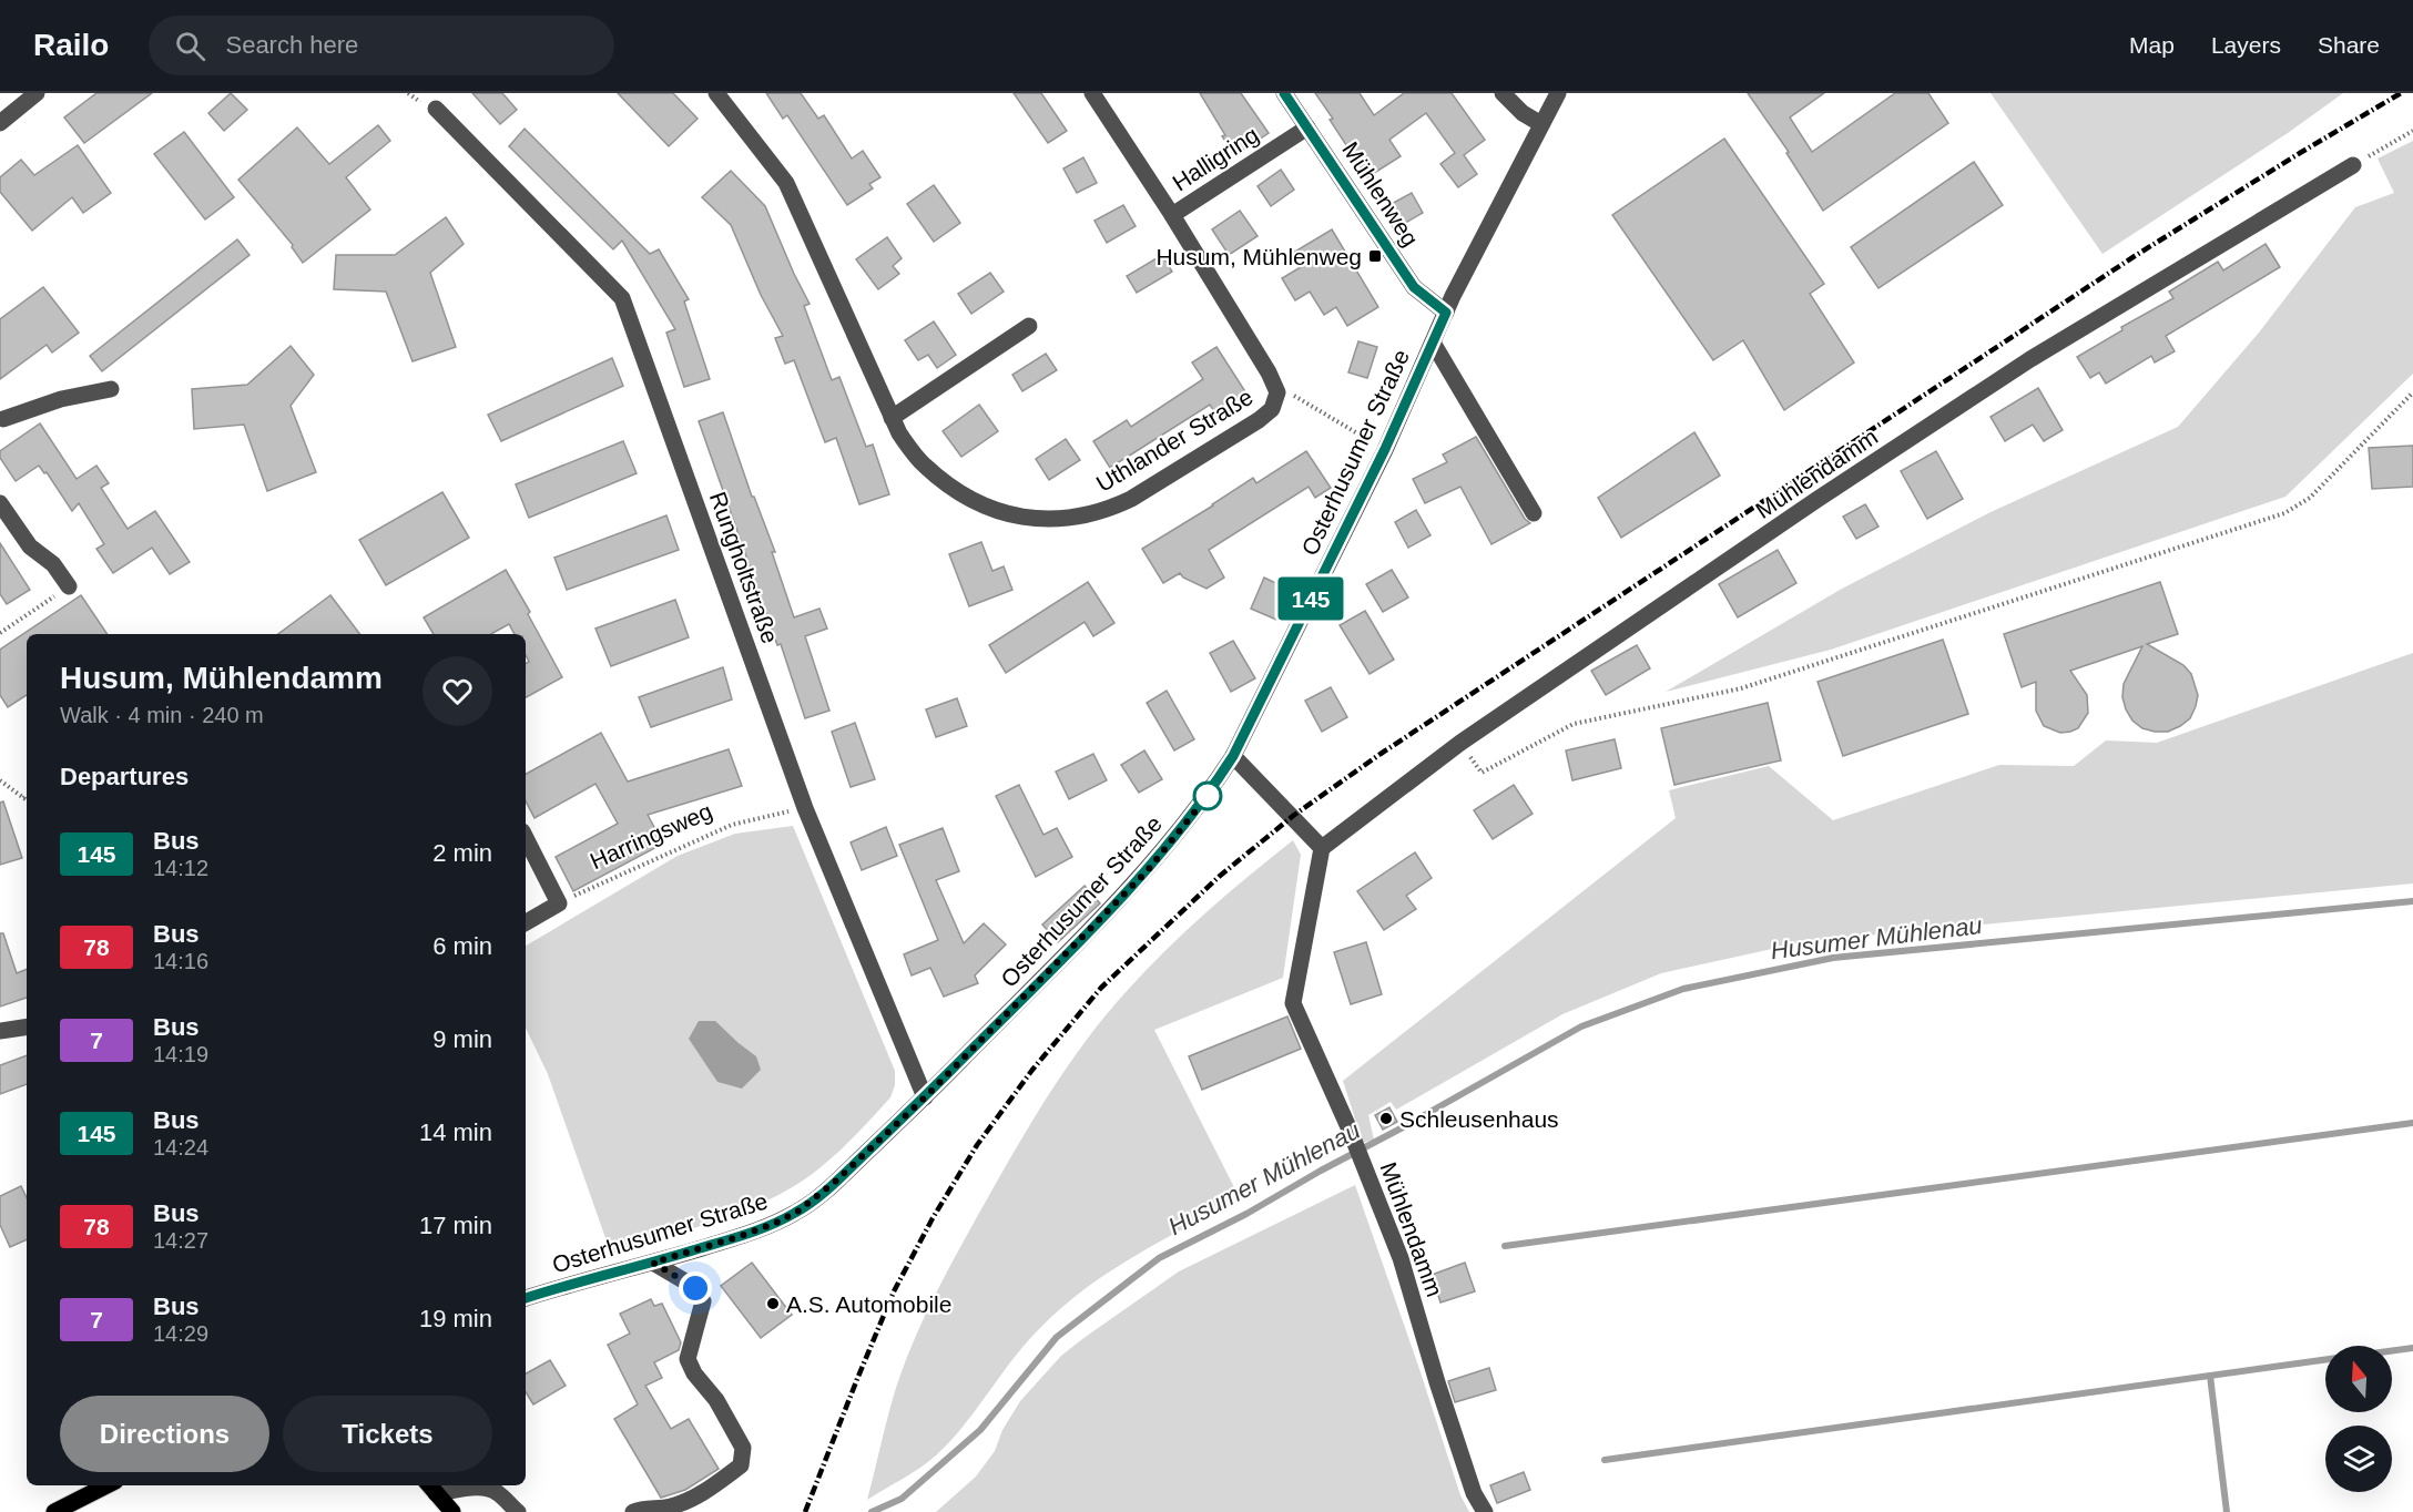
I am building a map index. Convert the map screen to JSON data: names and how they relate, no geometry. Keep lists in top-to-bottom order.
{
  "streets": {
    "street": [
      "Halligring",
      "Mühlenweg",
      "Uthlander Straße",
      "Osterhusumer Straße",
      "Mühlendamm",
      "Rungholtstraße"
    ],
    "path": ["Harringsweg"]
  },
  "crossings": [
    ["Halligring", "Mühlenweg"],
    ["Halligring", "Uthlander Straße"],
    ["Mühlenweg", "Osterhusumer Straße"],
    ["Osterhusumer Straße", "Rungholtstraße"],
    ["Rungholtstraße", "Harringsweg"]
  ],
  "water": ["Husumer Mühlenau"],
  "places": {
    "transit": ["Husum, Mühlenweg"],
    "other": ["Schleusenhaus", "A.S. Automobile"]
  },
  "lines": ["bus line 145"],
  "north": "top",
  "page": {
    "header": "Railo",
    "search": "Search here",
    "nav": ["Map", "Layers", "Share"],
    "on_map": "145",
    "heading": [
      ["Husum, Mühlendamm", "Walk · 4 min · 240 m"],
      "Departures"
    ],
    "list": [
      {
        "mark": "145",
        "name": "Bus",
        "note": "14:12",
        "value": "2 min"
      },
      {
        "mark": "78",
        "name": "Bus",
        "note": "14:16",
        "value": "6 min"
      },
      {
        "mark": "7",
        "name": "Bus",
        "note": "14:19",
        "value": "9 min"
      },
      {
        "mark": "145",
        "name": "Bus",
        "note": "14:24",
        "value": "14 min"
      },
      {
        "mark": "78",
        "name": "Bus",
        "note": "14:27",
        "value": "17 min"
      },
      {
        "mark": "7",
        "name": "Bus",
        "note": "14:29",
        "value": "19 min"
      }
    ],
    "buttons": ["Directions", "Tickets"]
  }
}
